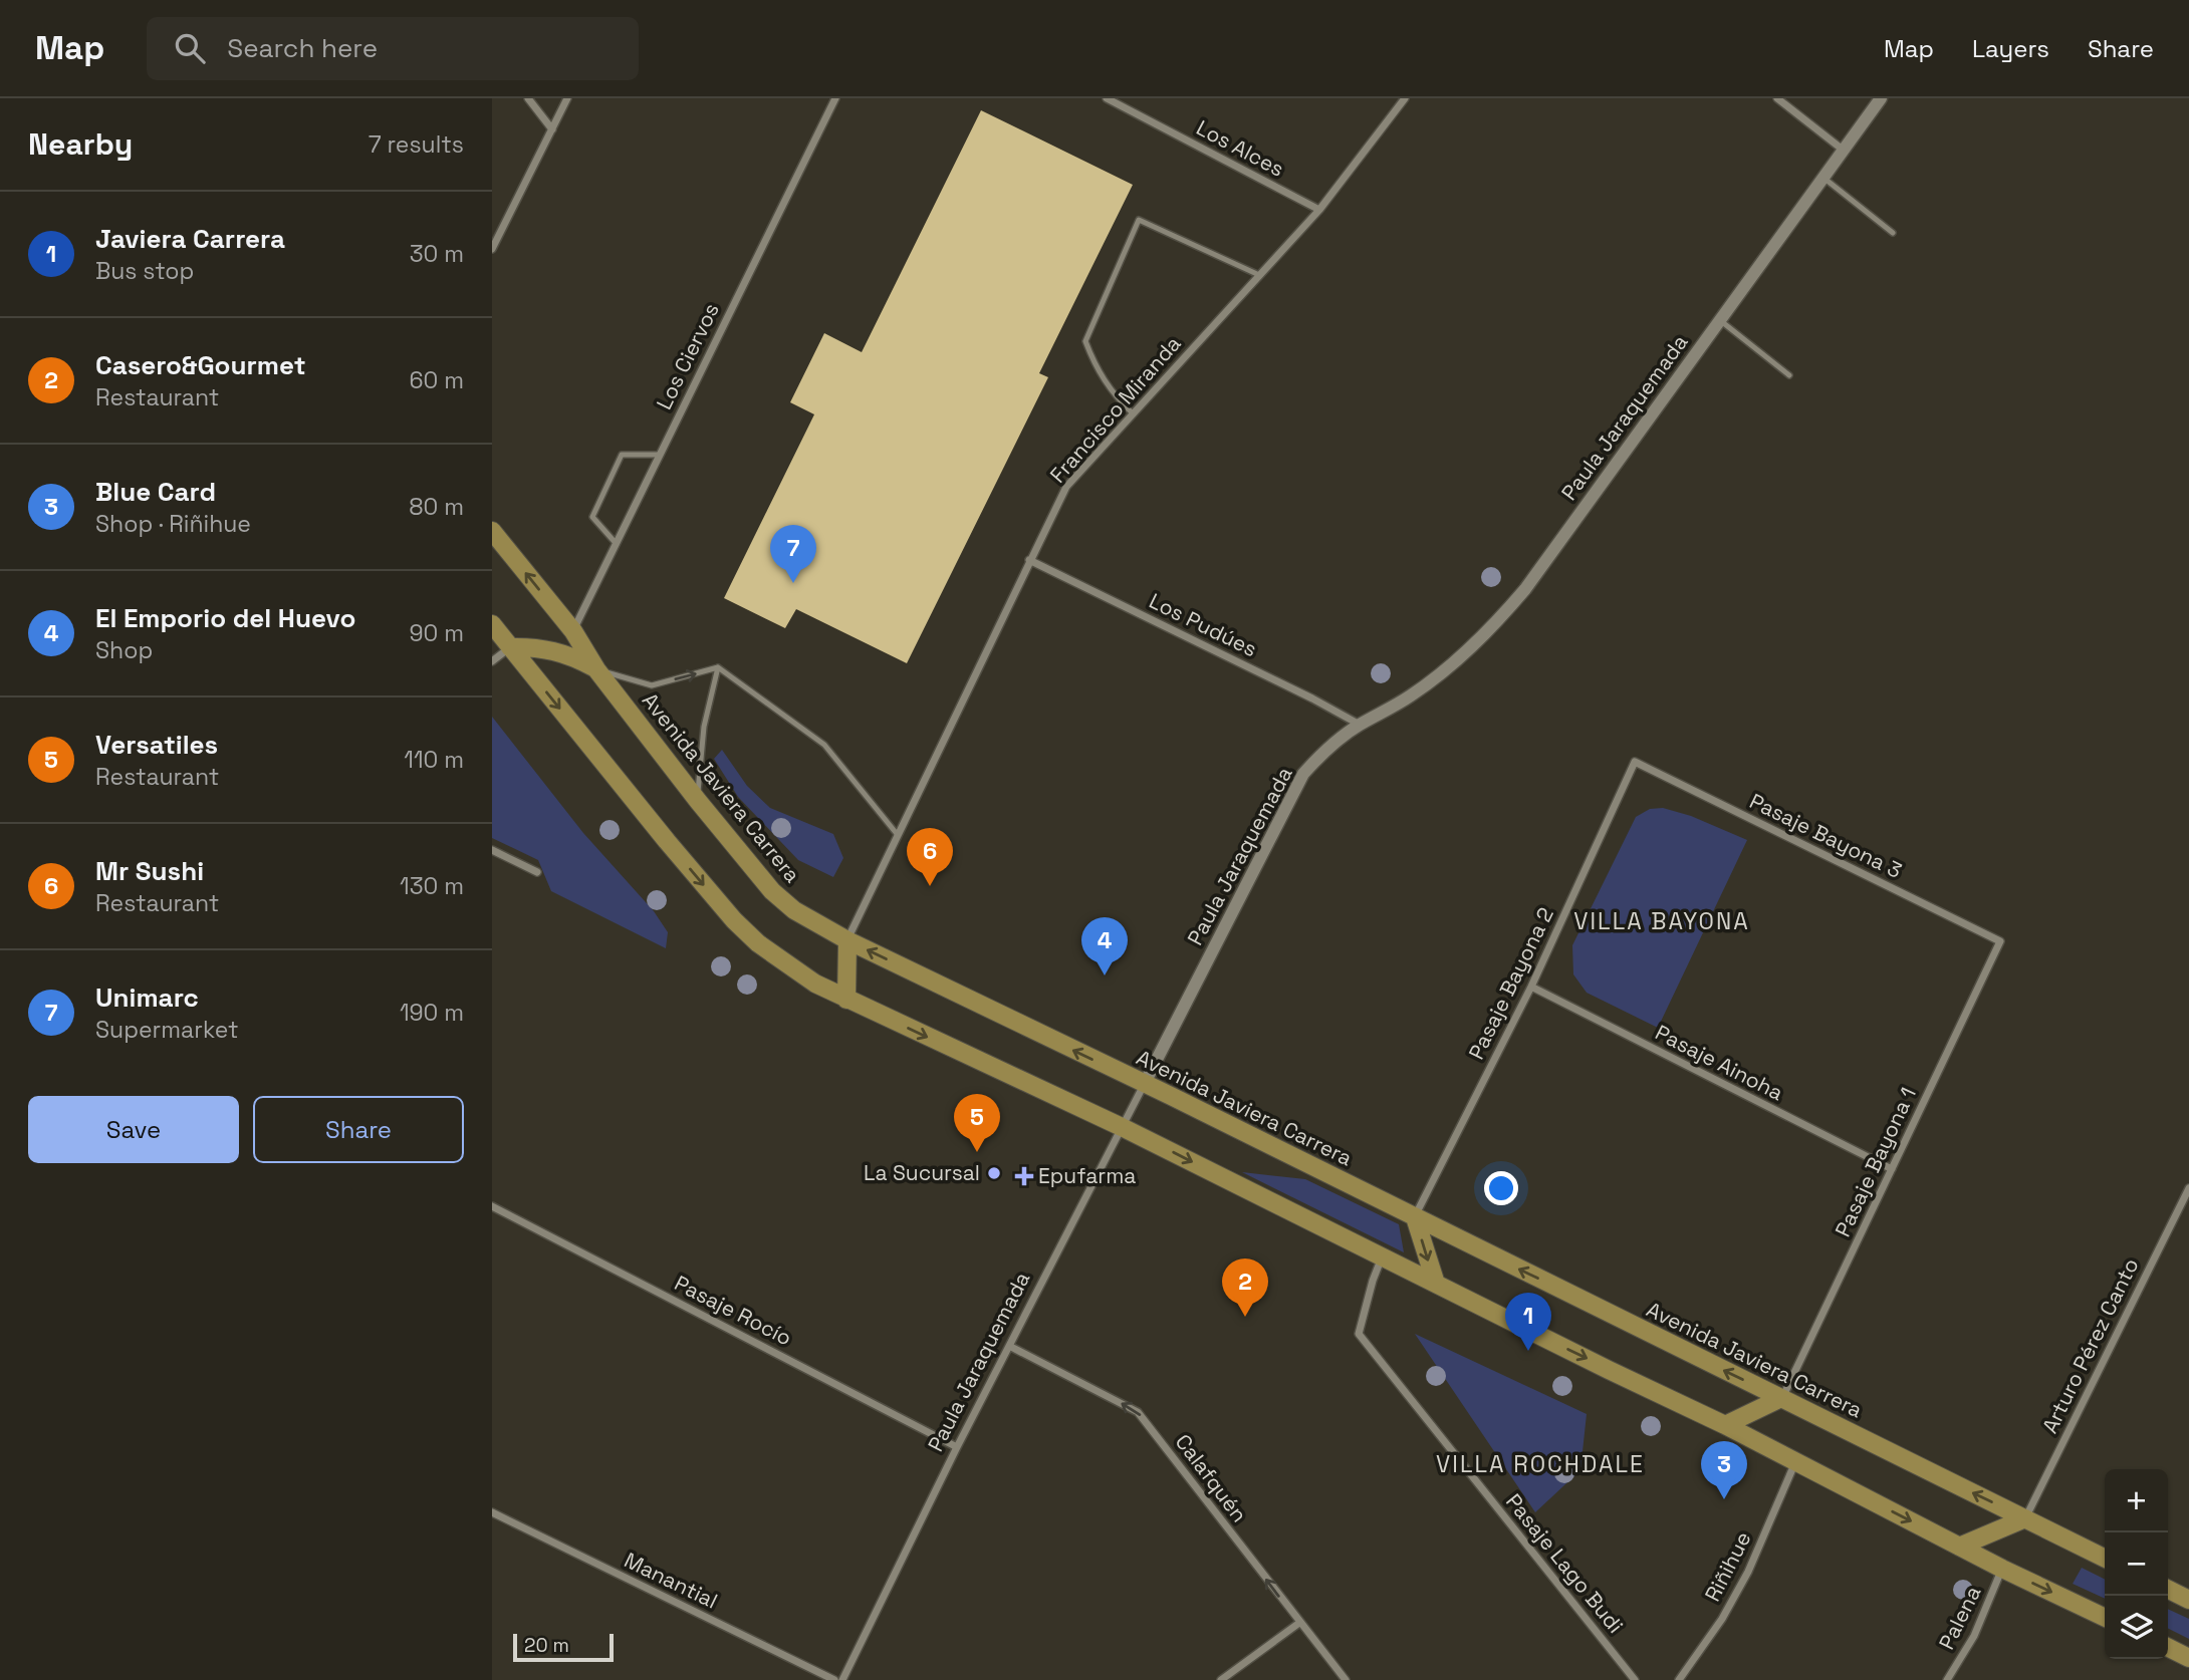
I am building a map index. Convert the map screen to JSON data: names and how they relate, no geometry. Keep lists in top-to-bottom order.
{
  "streets": {
    "main road": ["Avenida Javiera Carrera"],
    "street": [
      "Los Alces",
      "Los Ciervos",
      "Francisco Miranda",
      "Paula Jaraquemada",
      "Los Pudúes",
      "Pasaje Bayona 3",
      "Pasaje Bayona 2",
      "Pasaje Ainoha",
      "Pasaje Bayona 1",
      "Pasaje Rocío",
      "Arturo Pérez Canto",
      "Calafquén",
      "Pasaje Lago Budi",
      "Riñihue",
      "Manantial",
      "Palena"
    ]
  },
  "crossings": [
    ["Los Alces", "Francisco Miranda"],
    ["Los Ciervos", "Avenida Javiera Carrera"],
    ["Francisco Miranda", "Los Pudúes"],
    ["Francisco Miranda", "Avenida Javiera Carrera"],
    ["Paula Jaraquemada", "Los Pudúes"],
    ["Paula Jaraquemada", "Avenida Javiera Carrera"],
    ["Paula Jaraquemada", "Pasaje Rocío"],
    ["Paula Jaraquemada", "Calafquén"],
    ["Avenida Javiera Carrera", "Pasaje Bayona 2"],
    ["Avenida Javiera Carrera", "Pasaje Bayona 1"],
    ["Avenida Javiera Carrera", "Arturo Pérez Canto"],
    ["Pasaje Bayona 3", "Pasaje Bayona 2"],
    ["Pasaje Bayona 3", "Pasaje Bayona 1"],
    ["Pasaje Bayona 2", "Pasaje Ainoha"],
    ["Pasaje Ainoha", "Pasaje Bayona 1"]
  ],
  "one_way": ["Calafquén"],
  "districts": ["VILLA BAYONA", "VILLA ROCHDALE"],
  "places": {
    "other": ["La Sucursal"],
    "health": ["Epufarma"]
  },
  "scale_bar": "20 m",
  "page": {
    "header": "Map",
    "search": "Search here",
    "nav": ["Map", "Layers", "Share"],
    "heading": ["Nearby", "7 results"],
    "list": [
      {
        "mark": "1",
        "name": "Javiera Carrera",
        "note": "Bus stop",
        "value": "30 m"
      },
      {
        "mark": "2",
        "name": "Casero&Gourmet",
        "note": "Restaurant",
        "value": "60 m"
      },
      {
        "mark": "3",
        "name": "Blue Card",
        "note": "Shop · Riñihue",
        "value": "80 m"
      },
      {
        "mark": "4",
        "name": "El Emporio del Huevo",
        "note": "Shop",
        "value": "90 m"
      },
      {
        "mark": "5",
        "name": "Versatiles",
        "note": "Restaurant",
        "value": "110 m"
      },
      {
        "mark": "6",
        "name": "Mr Sushi",
        "note": "Restaurant",
        "value": "130 m"
      },
      {
        "mark": "7",
        "name": "Unimarc",
        "note": "Supermarket",
        "value": "190 m"
      }
    ],
    "pins": [
      "7",
      "6",
      "4",
      "5",
      "2",
      "1",
      "3"
    ],
    "buttons": ["Save", "Share"],
    "map_buttons": ["+", "−"],
    "scale": "20 m"
  }
}
